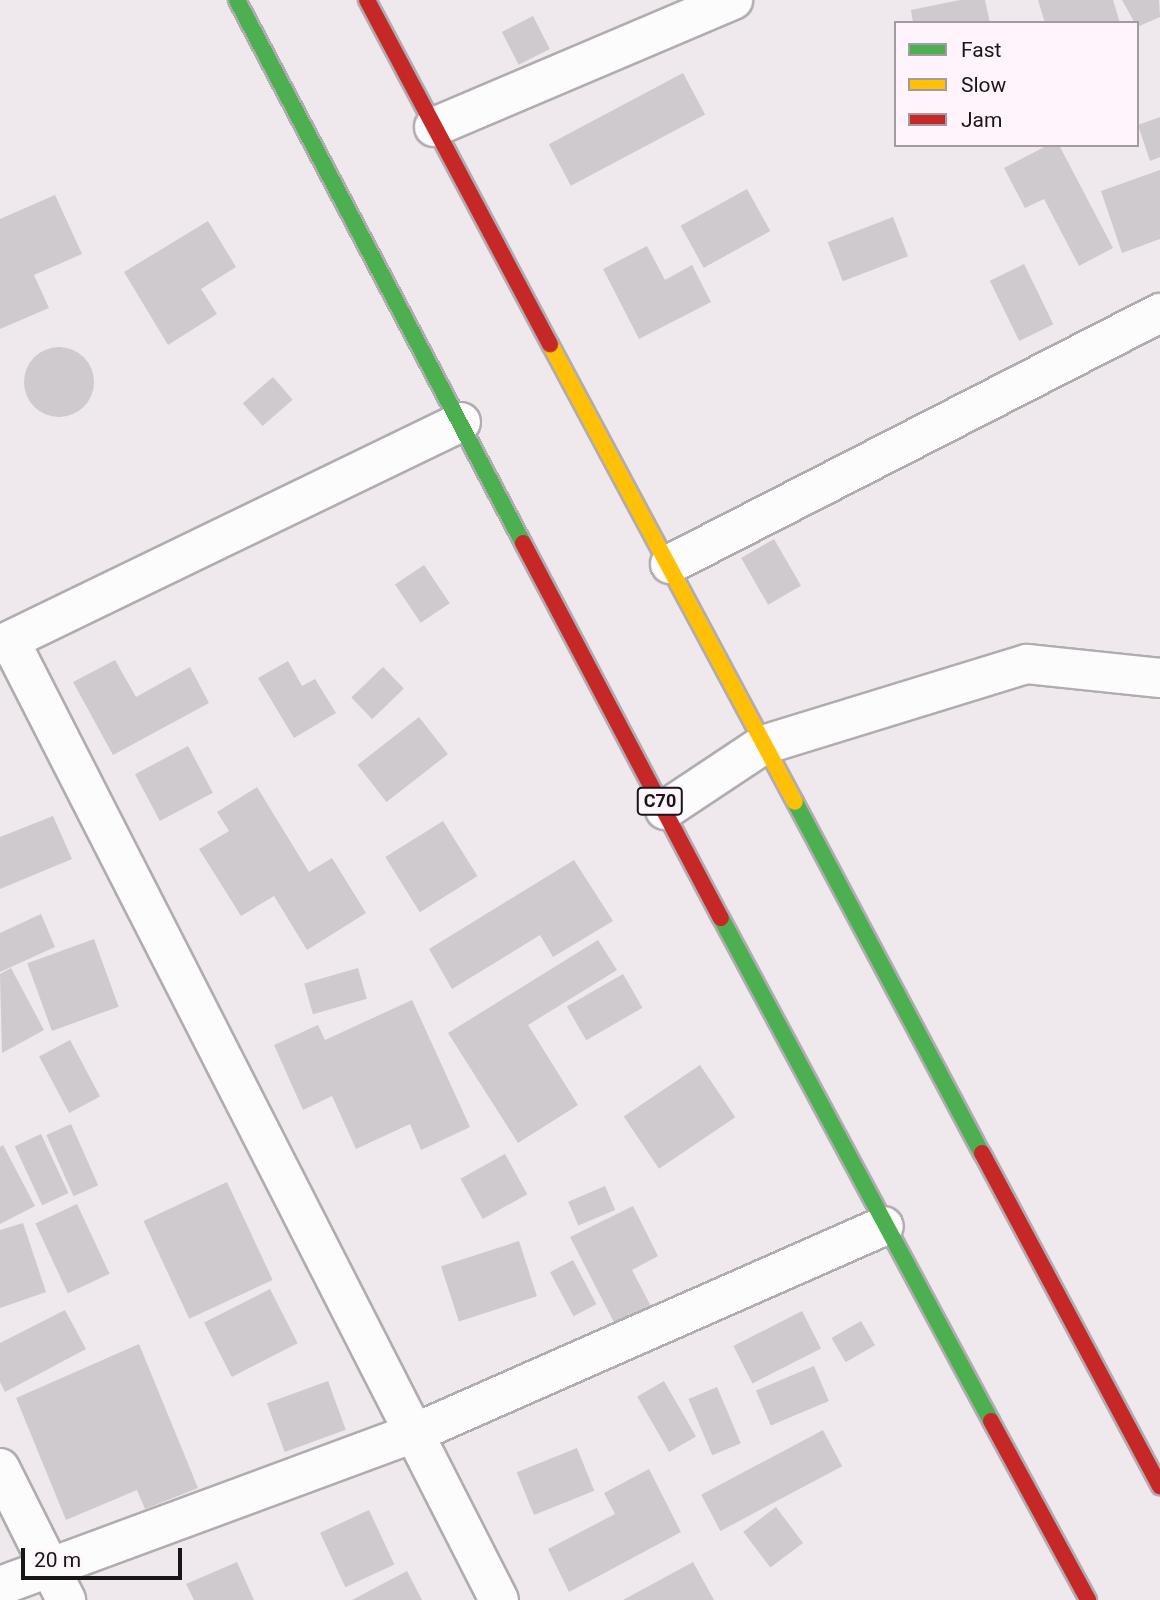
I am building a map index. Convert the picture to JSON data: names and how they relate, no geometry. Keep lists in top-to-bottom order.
{
  "streets": {
    "highway": ["C70"]
  },
  "legend": ["Fast", "Slow", "Jam"],
  "scale_bar": "20 m"
}
